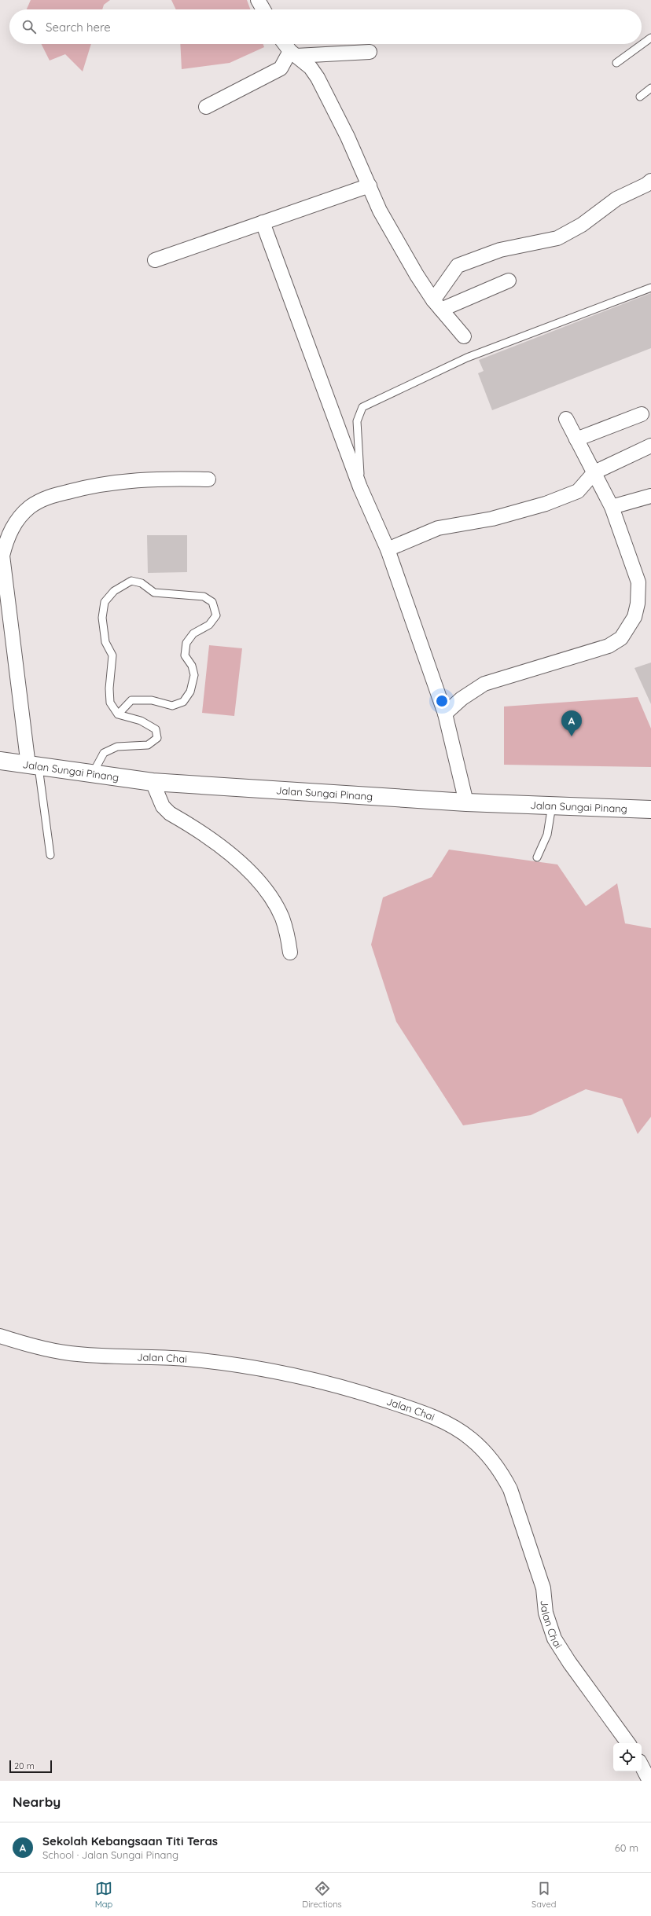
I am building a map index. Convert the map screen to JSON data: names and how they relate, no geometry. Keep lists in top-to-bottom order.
{
  "streets": {
    "main road": ["Jalan Sungai Pinang"],
    "street": ["Jalan Chai"]
  },
  "scale_bar": "20 m",
  "page": {
    "search": "Search here",
    "pins": "A",
    "scale": "20 m",
    "heading": "Nearby",
    "list": [
      {
        "mark": "A",
        "name": "Sekolah Kebangsaan Titi Teras",
        "note": "School · Jalan Sungai Pinang",
        "value": "60 m"
      }
    ],
    "nav": ["Map", "Directions", "Saved"]
  }
}
